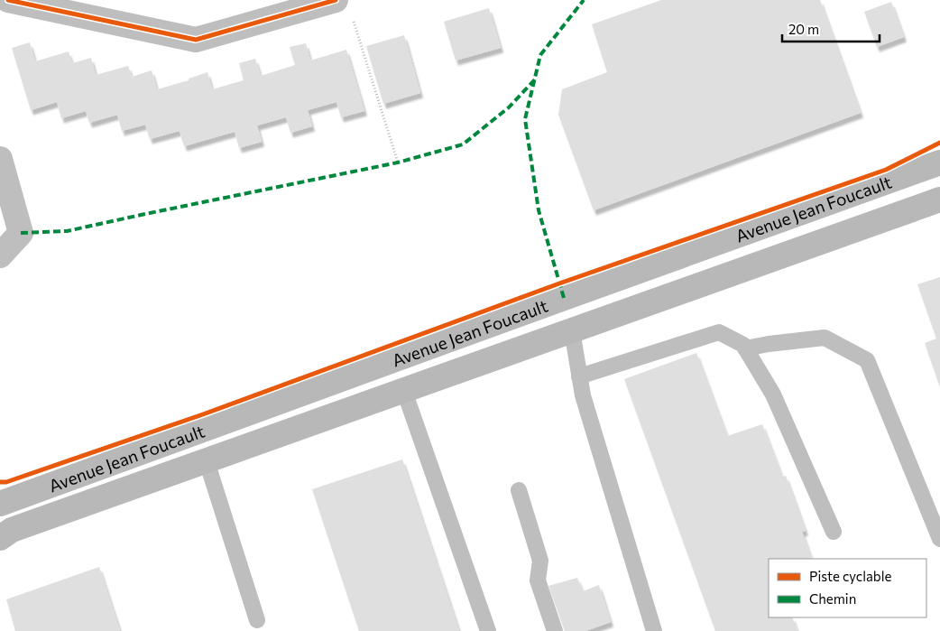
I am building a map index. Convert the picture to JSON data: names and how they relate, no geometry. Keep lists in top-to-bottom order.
{
  "streets": {
    "main road": ["Avenue Jean Foucault"]
  },
  "legend": ["Piste cyclable", "Chemin"],
  "scale_bar": "20 m"
}
